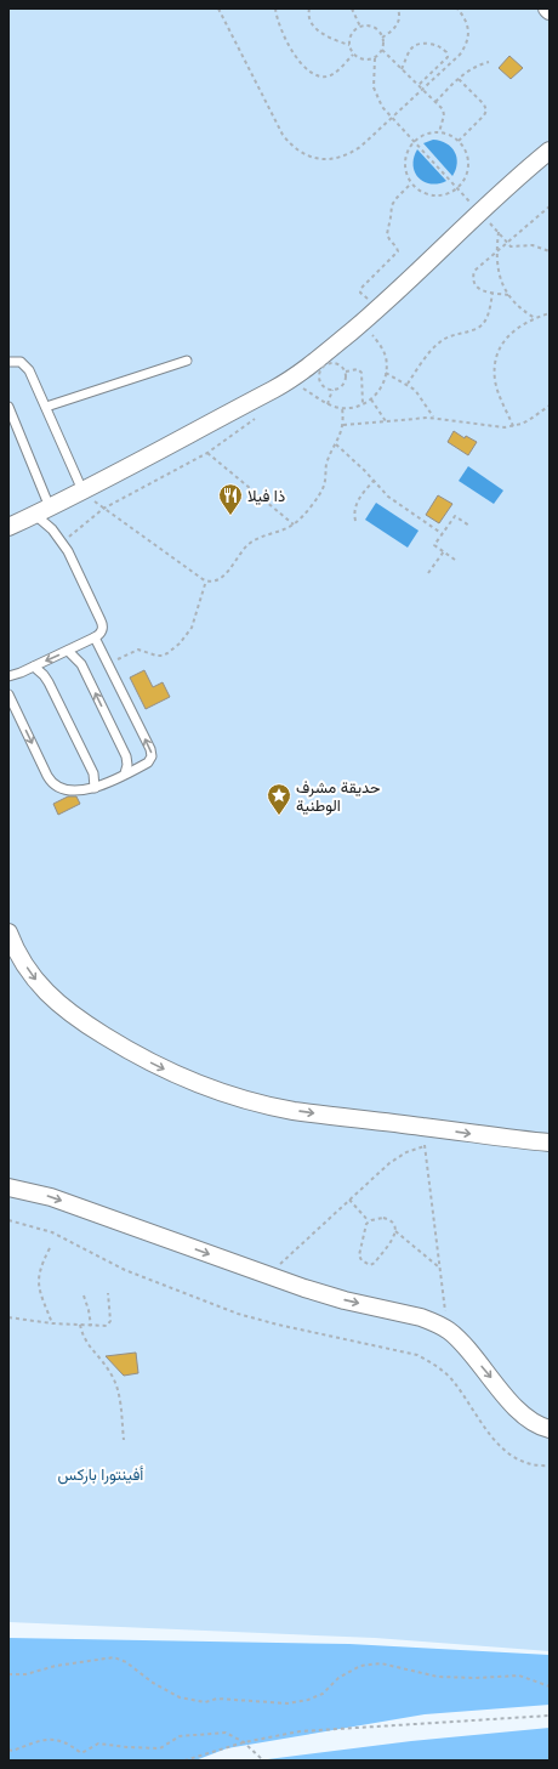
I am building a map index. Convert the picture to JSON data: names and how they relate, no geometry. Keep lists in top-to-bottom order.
{
  "parks": ["أفينتورا باركس"],
  "places": {
    "restaurant": ["ذا فيلا"],
    "place": ["حديقة مشرف الوطنية"]
  }
}
